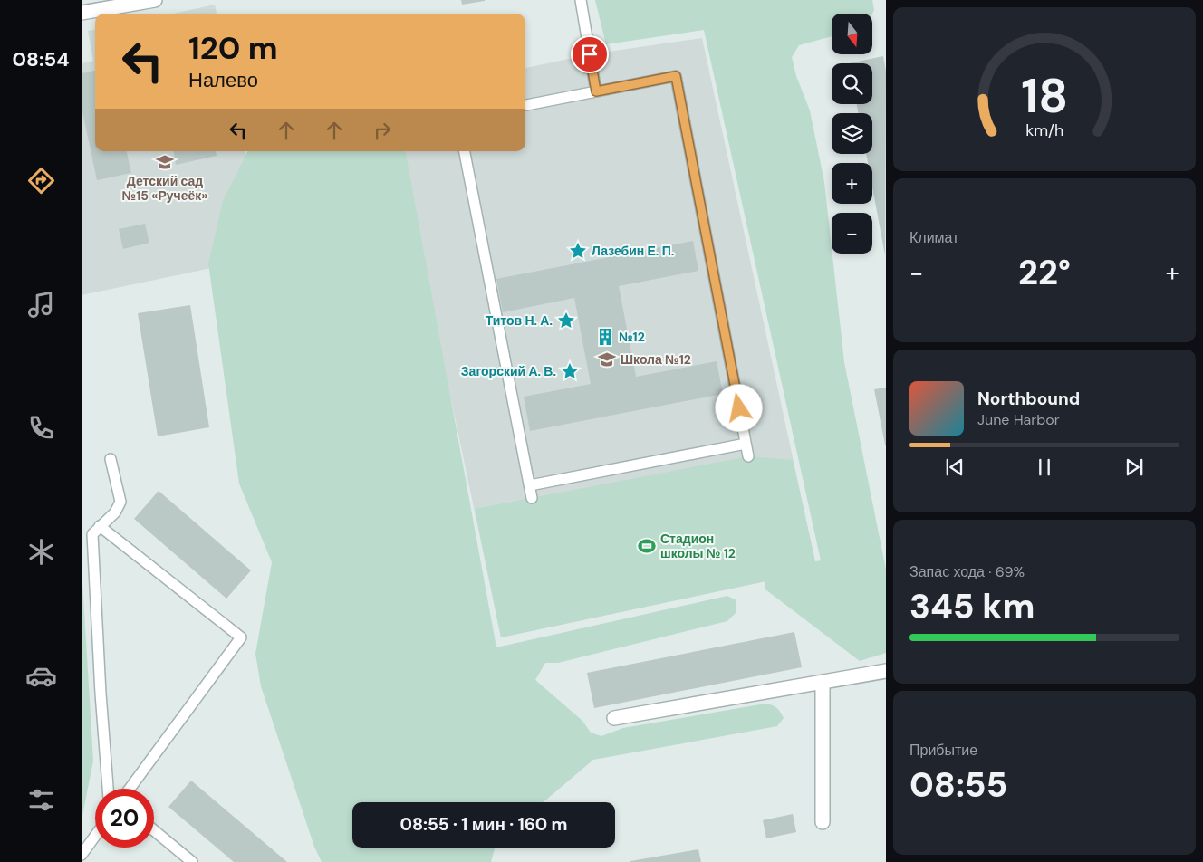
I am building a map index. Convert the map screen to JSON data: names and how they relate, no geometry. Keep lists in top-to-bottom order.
{
  "places": {
    "school or university": ["Детский сад №15 «Ручеёк»", "Школа №12"],
    "place": ["Лазебин Е. П.", "Титов Н. А.", "Загорский А. В."],
    "building": ["№12"],
    "sports": ["Стадион школы № 12"]
  },
  "north": "bottom",
  "page": {
    "tabs": "08:54",
    "map_buttons": ["+", "−"],
    "turn": ["120 m", "Налево"],
    "tile": [
      "Климат",
      ["Запас хода · 69%", "345 km"],
      ["Прибытие", "08:55"]
    ],
    "heat": ["−", "22°", "+"],
    "song": ["Northbound", "June Harbor"],
    "limit": "20",
    "trip": "08:55 · 1 мин · 160 m",
    "gauge": ["18", "km/h"]
  }
}
